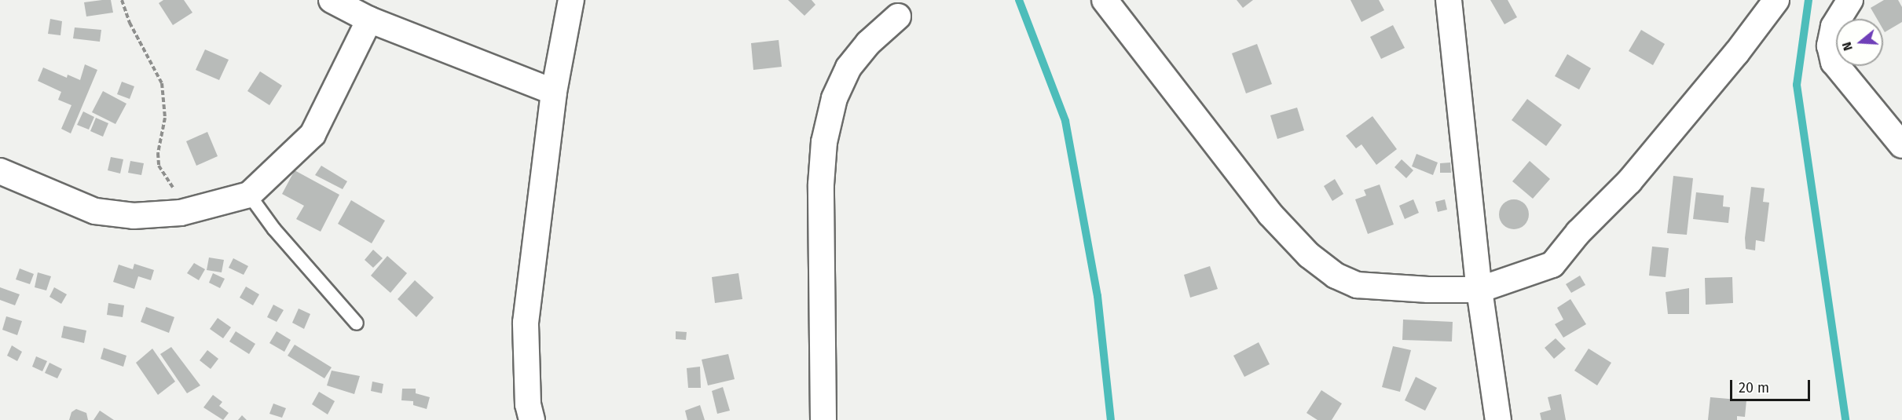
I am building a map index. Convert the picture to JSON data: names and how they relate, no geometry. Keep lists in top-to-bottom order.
{
  "scale_bar": "20 m",
  "north": "left"
}
